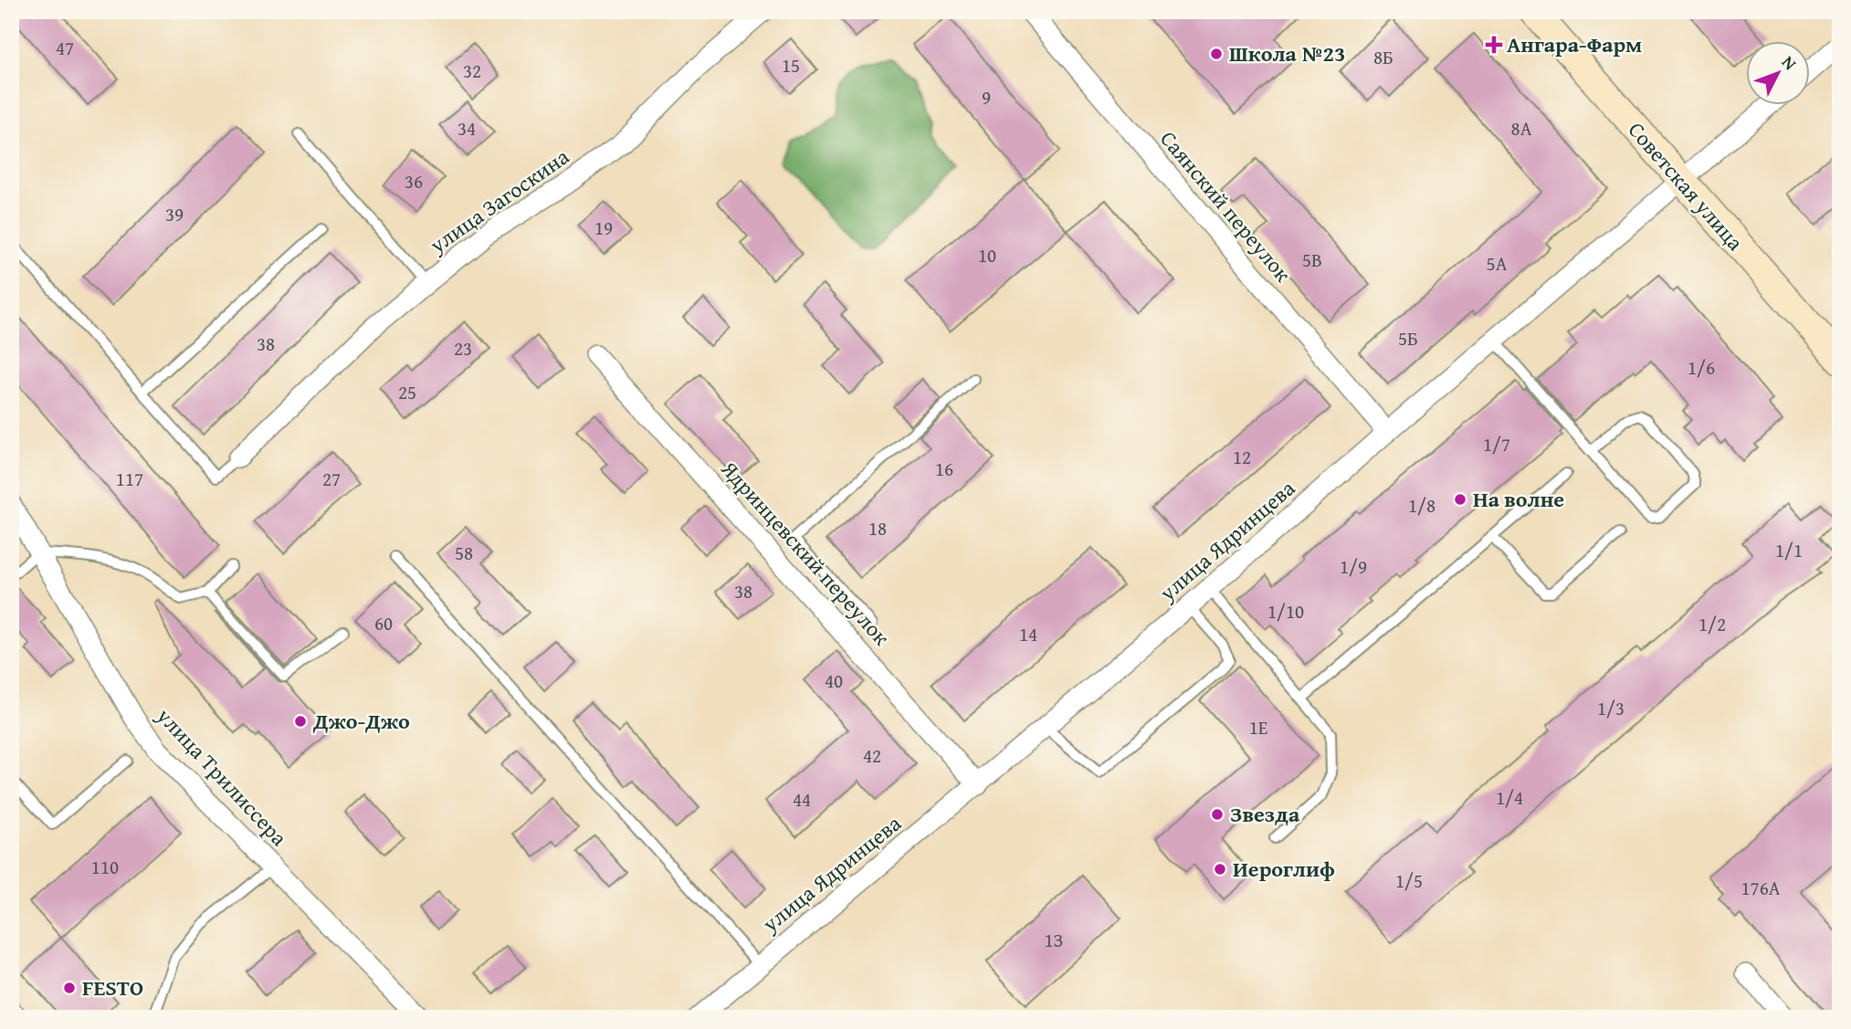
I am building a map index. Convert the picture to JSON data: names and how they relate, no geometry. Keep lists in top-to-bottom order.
{
  "streets": {
    "main road": ["Советская улица"],
    "street": [
      "улица Загоскина",
      "Саянский переулок",
      "улица Ядринцева",
      "Ядринцевский переулок",
      "улица Трилиссера"
    ]
  },
  "crossings": [
    ["Советская улица", "улица Ядринцева"],
    ["Саянский переулок", "улица Ядринцева"],
    ["улица Ядринцева", "Ядринцевский переулок"]
  ],
  "places": {
    "health": ["Ангара-Фарм"],
    "other": [
      "Школа №23",
      "На волне",
      "Джо-Джо",
      "Звезда",
      "Иероглиф",
      "FESTO"
    ]
  },
  "house_numbers": [
    "47",
    "8Б",
    "15",
    "32",
    "9",
    "34",
    "8А",
    "36",
    "39",
    "19",
    "10",
    "5В",
    "5А",
    "5Б",
    "38",
    "23",
    "1/6",
    "25",
    "1/7",
    "12",
    "16",
    "117",
    "27",
    "1/8",
    "18",
    "1/1",
    "58",
    "1/9",
    "38",
    "1/10",
    "60",
    "1/2",
    "14",
    "40",
    "1/3",
    "1Е",
    "42",
    "1/4",
    "44",
    "110",
    "1/5",
    "176А",
    "1З"
  ],
  "north": "top right"
}
